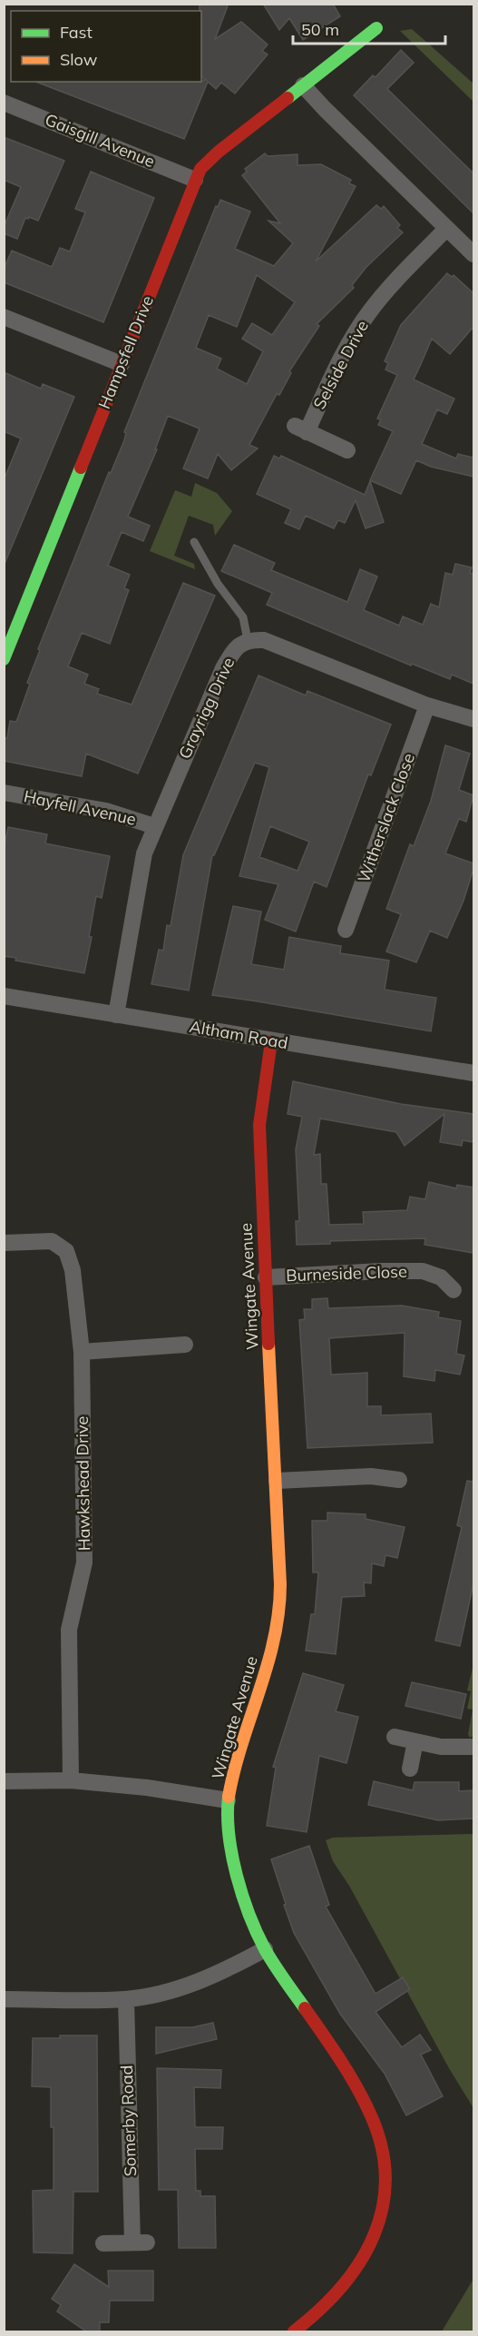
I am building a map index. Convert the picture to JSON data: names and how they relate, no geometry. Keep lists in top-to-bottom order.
{
  "streets": {
    "street": [
      "Gaisgill Avenue",
      "Hampsfell Drive",
      "Selside Drive",
      "Grayrigg Drive",
      "Hayfell Avenue",
      "Witherslack Close",
      "Altham Road",
      "Burneside Close",
      "Wingate Avenue",
      "Hawkshead Drive",
      "Somerby Road"
    ]
  },
  "crossings": [
    ["Gaisgill Avenue", "Hampsfell Drive"],
    ["Grayrigg Drive", "Hayfell Avenue"],
    ["Grayrigg Drive", "Witherslack Close"],
    ["Grayrigg Drive", "Altham Road"],
    ["Altham Road", "Wingate Avenue"],
    ["Burneside Close", "Wingate Avenue"]
  ],
  "legend": ["Fast", "Slow"],
  "scale_bar": "50 m"
}
